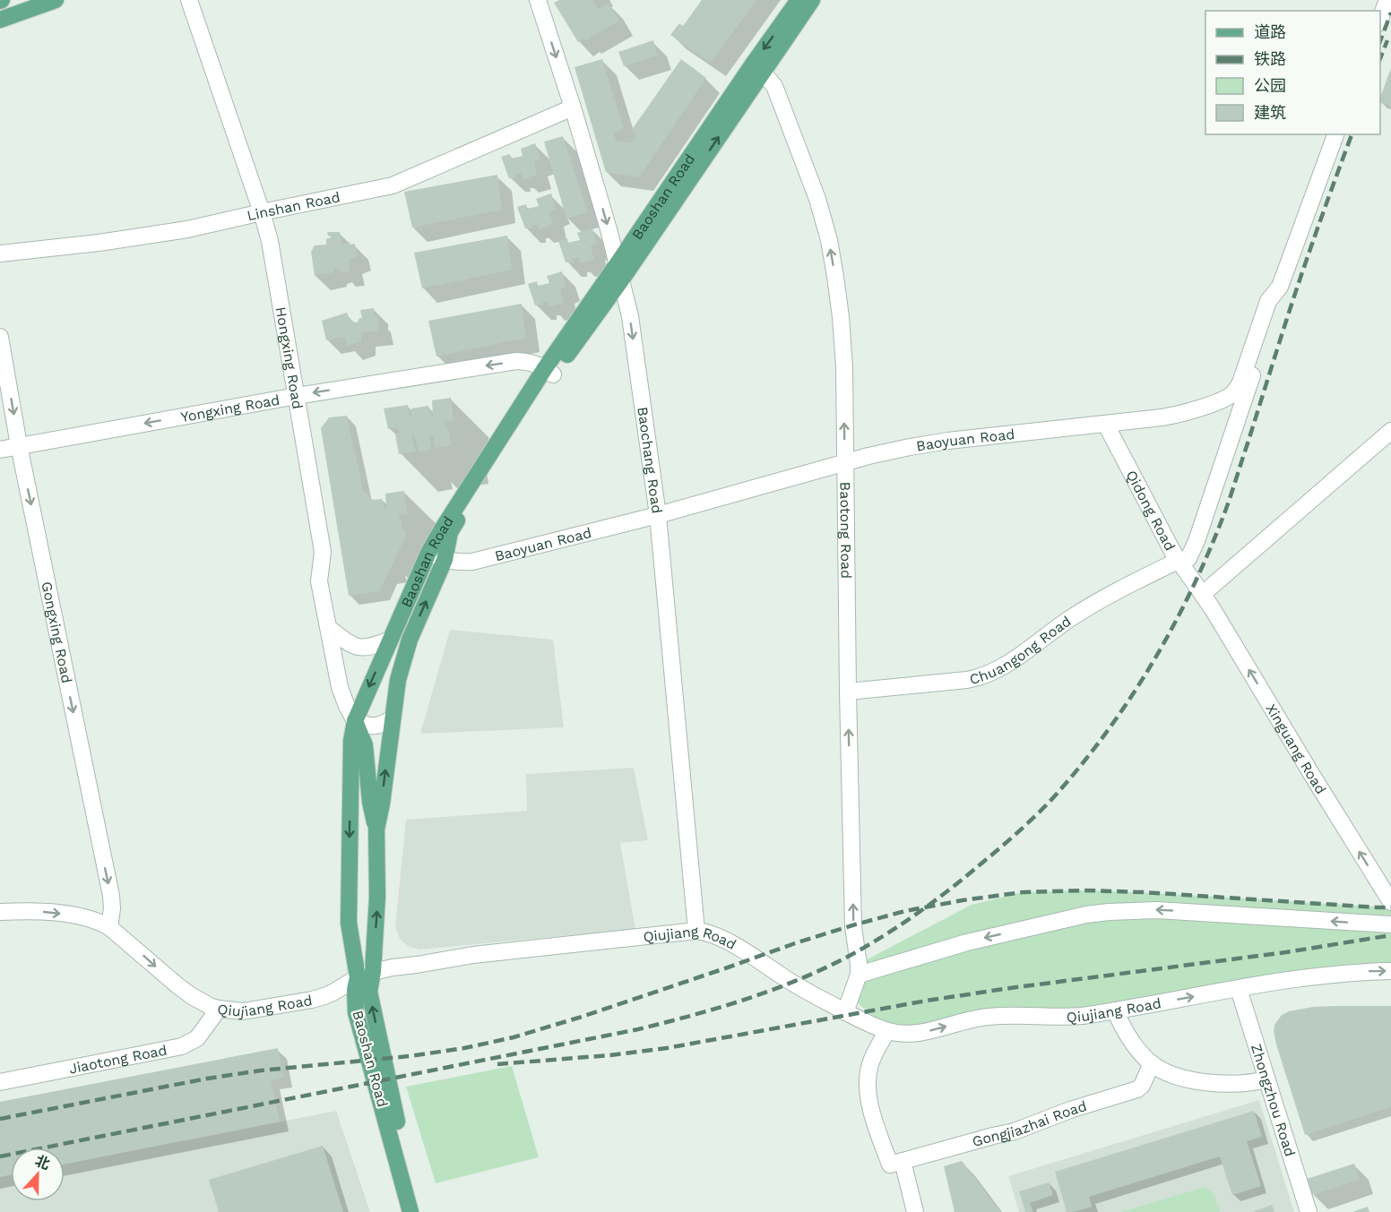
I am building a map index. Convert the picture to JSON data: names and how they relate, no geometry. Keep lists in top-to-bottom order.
{
  "streets": {
    "main road": ["Baoshan Road"],
    "street": [
      "Linshan Road",
      "Hongxing Road",
      "Yongxing Road",
      "Baoyuan Road",
      "Baochang Road",
      "Qidong Road",
      "Baotong Road",
      "Gongxing Road",
      "Chuangong Road",
      "Xinguang Road",
      "Qiujiang Road",
      "Jiaotong Road",
      "Zhongzhou Road",
      "Gongjiazhai Road"
    ]
  },
  "crossings": [
    ["Baoshan Road", "Hongxing Road"],
    ["Baoshan Road", "Yongxing Road"],
    ["Baoshan Road", "Baoyuan Road"],
    ["Baoshan Road", "Baochang Road"],
    ["Baoshan Road", "Baotong Road"],
    ["Baoshan Road", "Qiujiang Road"],
    ["Linshan Road", "Hongxing Road"],
    ["Linshan Road", "Baochang Road"],
    ["Hongxing Road", "Yongxing Road"],
    ["Yongxing Road", "Gongxing Road"],
    ["Baoyuan Road", "Baochang Road"],
    ["Baoyuan Road", "Qidong Road"],
    ["Baoyuan Road", "Baotong Road"],
    ["Baochang Road", "Qiujiang Road"],
    ["Qidong Road", "Chuangong Road"],
    ["Qidong Road", "Xinguang Road"],
    ["Baotong Road", "Chuangong Road"],
    ["Baotong Road", "Qiujiang Road"],
    ["Gongxing Road", "Qiujiang Road"],
    ["Qiujiang Road", "Jiaotong Road"],
    ["Qiujiang Road", "Zhongzhou Road"]
  ],
  "one_way": [
    "Yongxing Road",
    "Baochang Road",
    "Baotong Road",
    "Gongxing Road",
    "Xinguang Road"
  ],
  "legend": [
    "道路",
    "铁路",
    "公园",
    "建筑"
  ],
  "north": "top"
}
